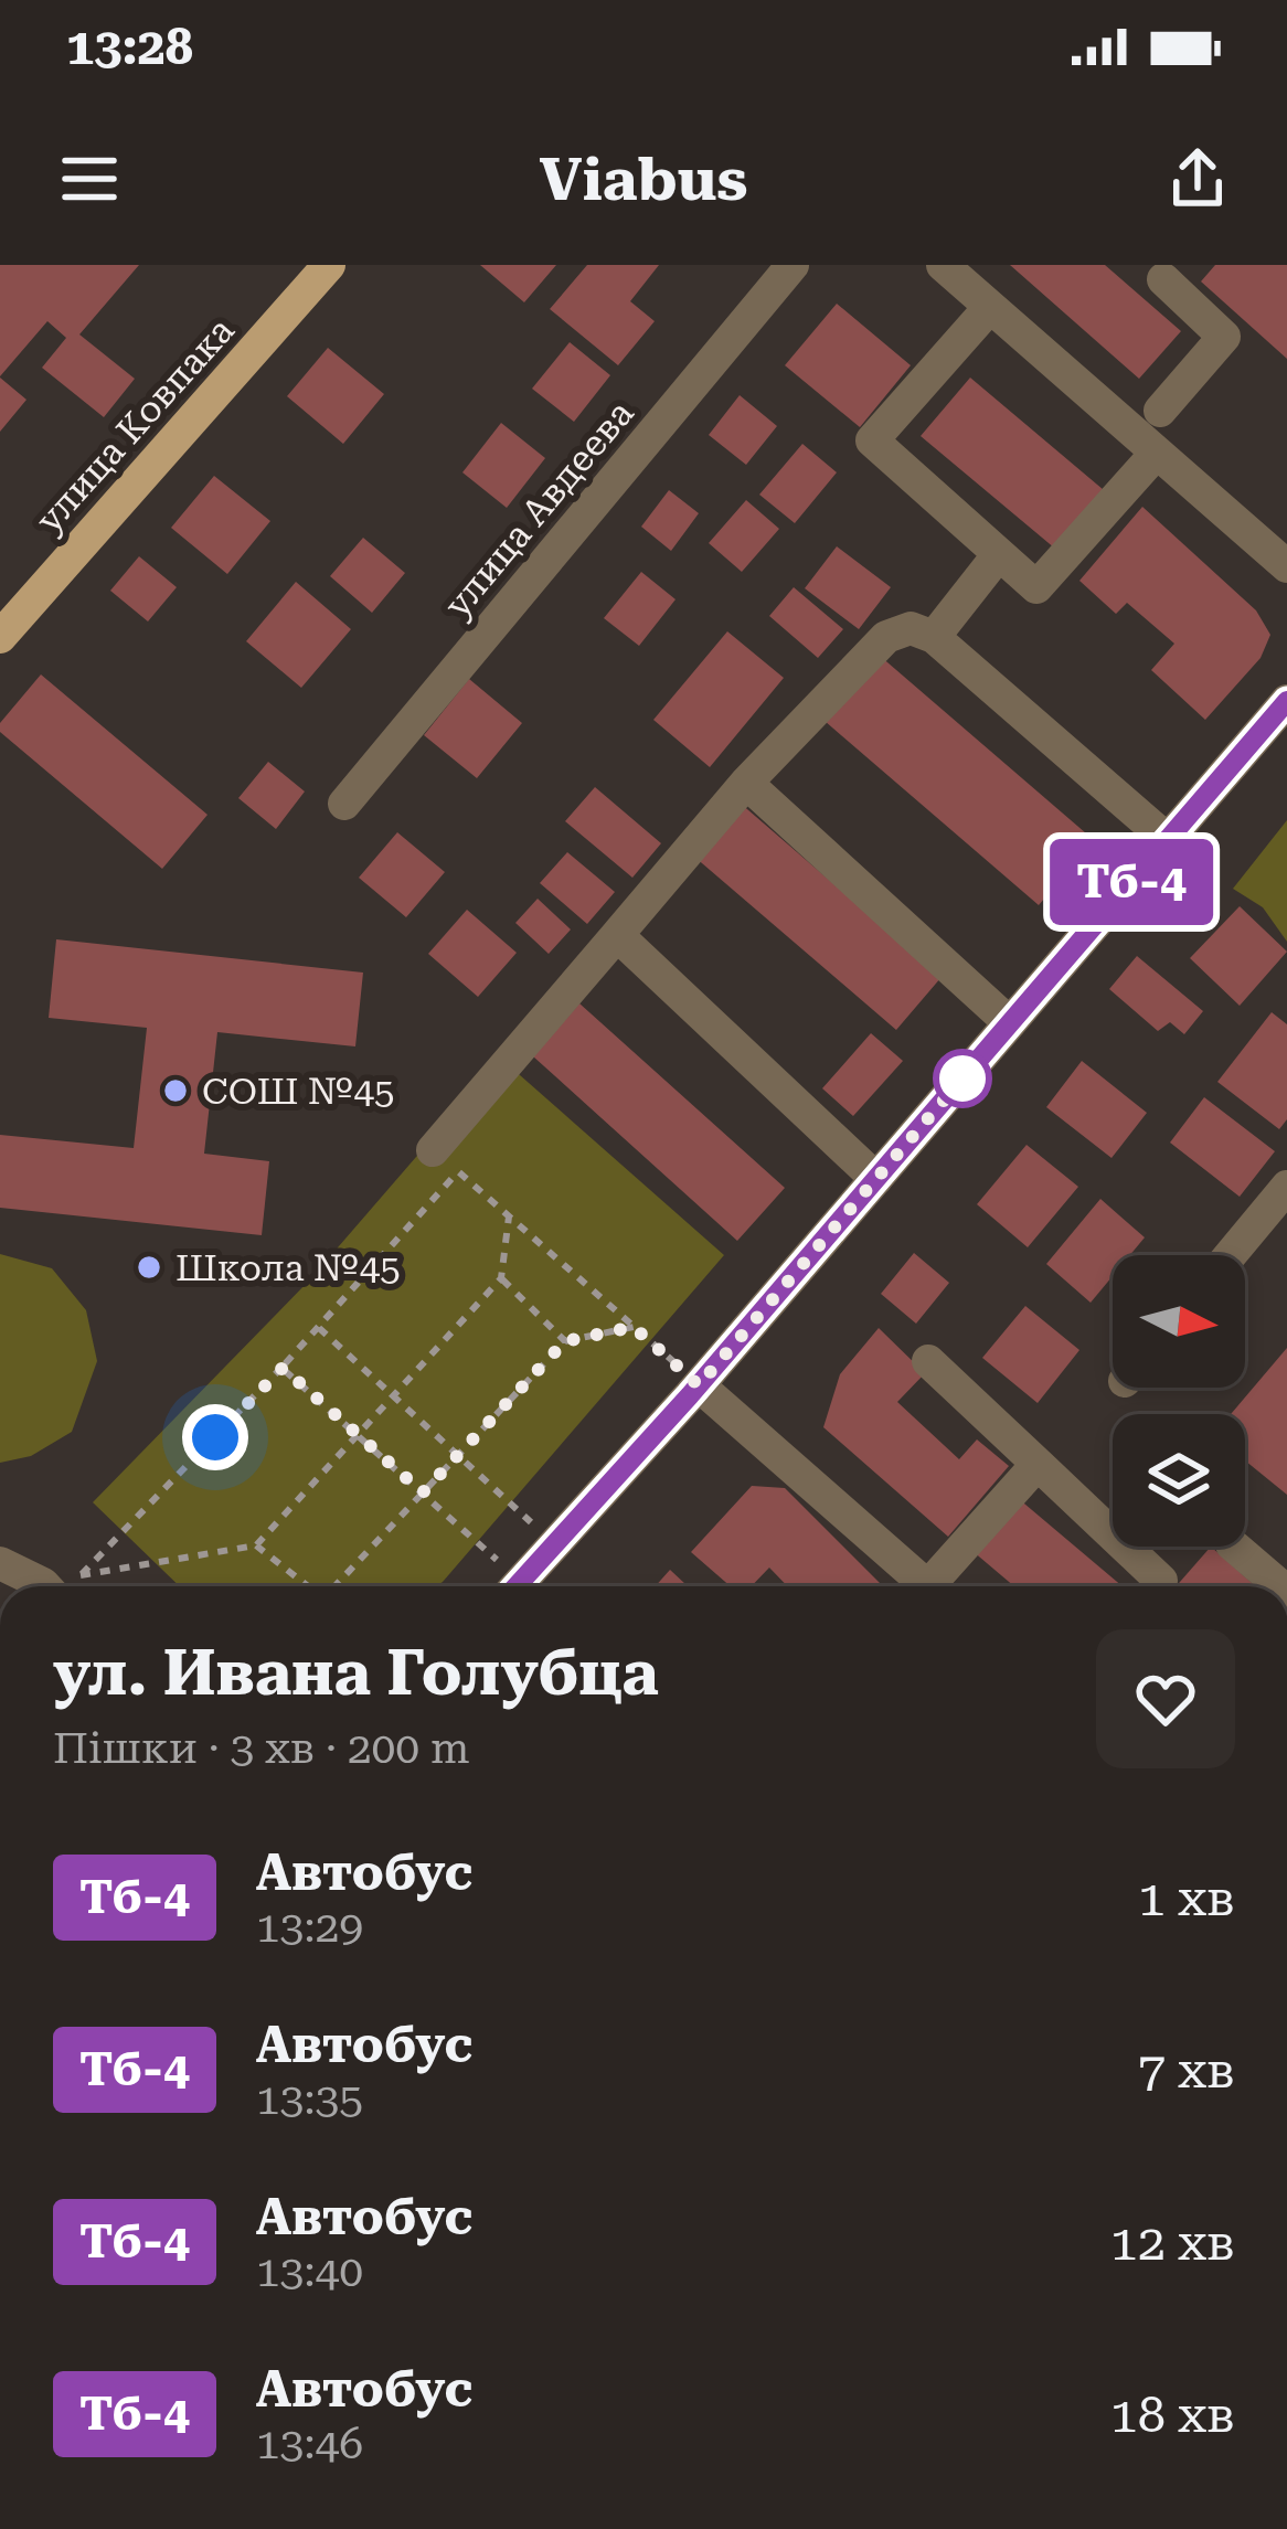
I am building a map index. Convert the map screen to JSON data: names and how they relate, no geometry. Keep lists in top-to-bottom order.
{
  "streets": {
    "main road": ["улица Ковпака"],
    "street": ["улица Авдеева"]
  },
  "places": ["СОШ №45", "Школа №45"],
  "lines": ["bus line Тб-4"],
  "north": "right",
  "page": {
    "status": "13:28",
    "header": "Viabus",
    "on_map": "Тб-4",
    "heading": ["ул. Ивана Голубца", "Пішки · 3 хв · 200 m"],
    "list": [
      {
        "mark": "Тб-4",
        "name": "Автобус",
        "note": "13:29",
        "value": "1 хв"
      },
      {
        "mark": "Тб-4",
        "name": "Автобус",
        "note": "13:35",
        "value": "7 хв"
      },
      {
        "mark": "Тб-4",
        "name": "Автобус",
        "note": "13:40",
        "value": "12 хв"
      },
      {
        "mark": "Тб-4",
        "name": "Автобус",
        "note": "13:46",
        "value": "18 хв"
      }
    ]
  }
}
